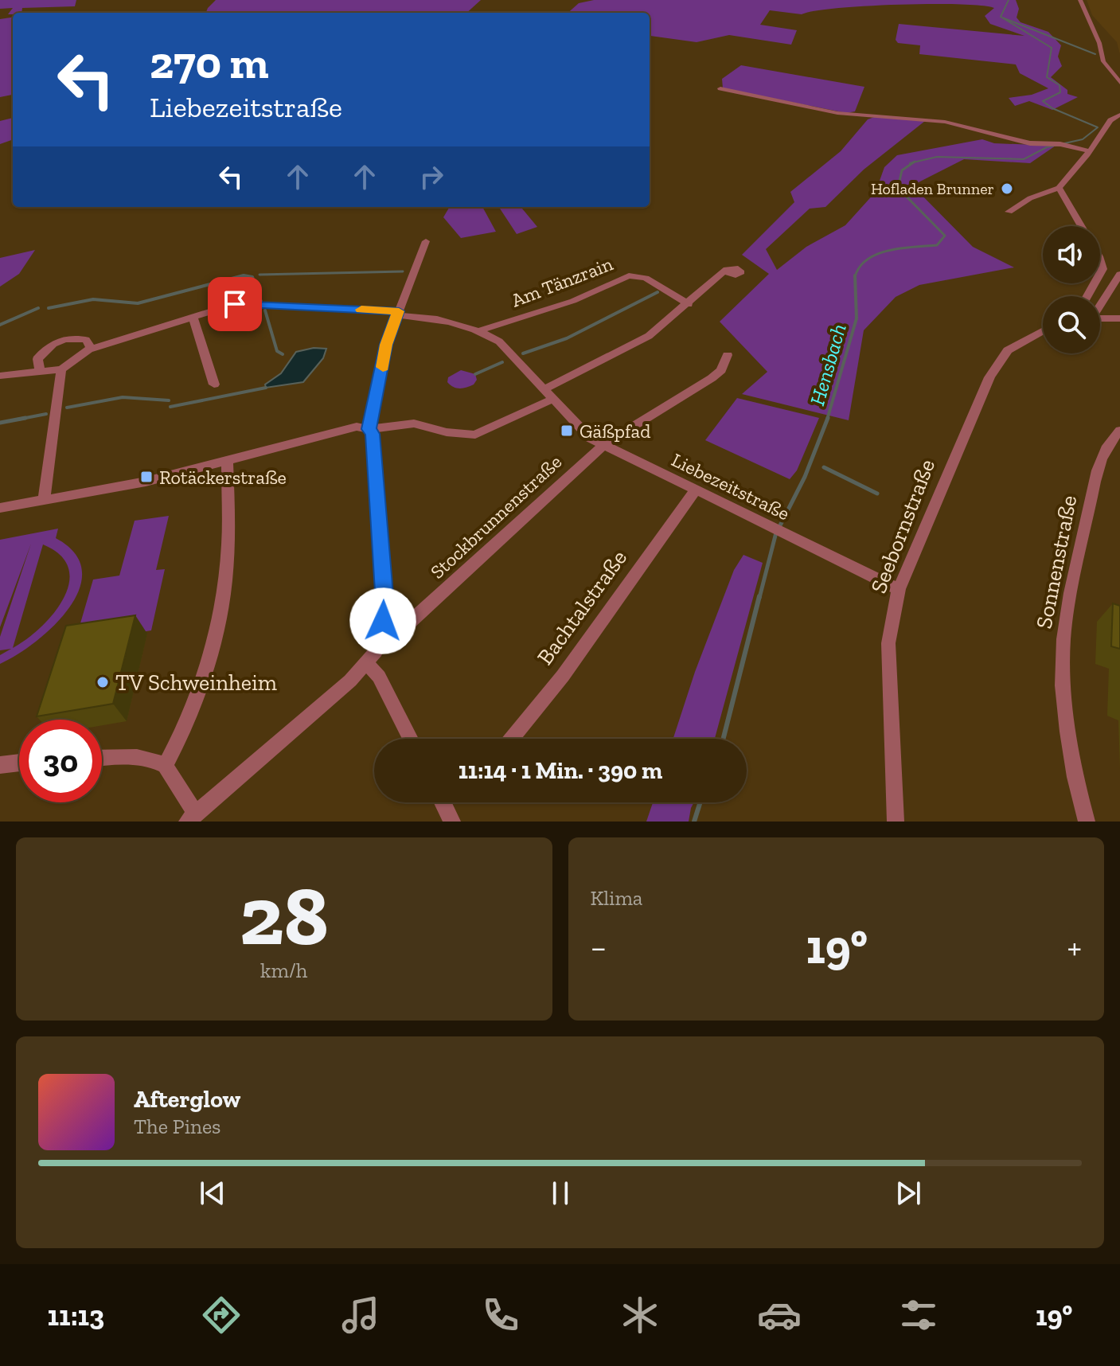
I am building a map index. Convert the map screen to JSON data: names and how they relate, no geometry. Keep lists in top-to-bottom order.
{
  "streets": {
    "street": [
      "Am Tänzrain",
      "Liebezeitstraße",
      "Stockbrunnenstraße",
      "Seebornstraße",
      "Sonnenstraße",
      "Bachtalstraße"
    ]
  },
  "crossings": [
    ["Am Tänzrain", "Liebezeitstraße"],
    ["Liebezeitstraße", "Stockbrunnenstraße"],
    ["Liebezeitstraße", "Seebornstraße"],
    ["Liebezeitstraße", "Bachtalstraße"]
  ],
  "water": ["Hensbach"],
  "places": {
    "other": ["Hofladen Brunner", "TV Schweinheim"],
    "transit": ["Gäßpfad", "Rotäckerstraße"]
  },
  "page": {
    "turn": ["270 m", "Liebezeitstraße"],
    "limit": "30",
    "trip": "11:14 · 1 Min. · 390 m",
    "tile": [
      ["28", "km/h"],
      "Klima"
    ],
    "heat": ["−", "19°", "+"],
    "song": ["Afterglow", "The Pines"],
    "tabs": ["11:13", "19°"]
  }
}
